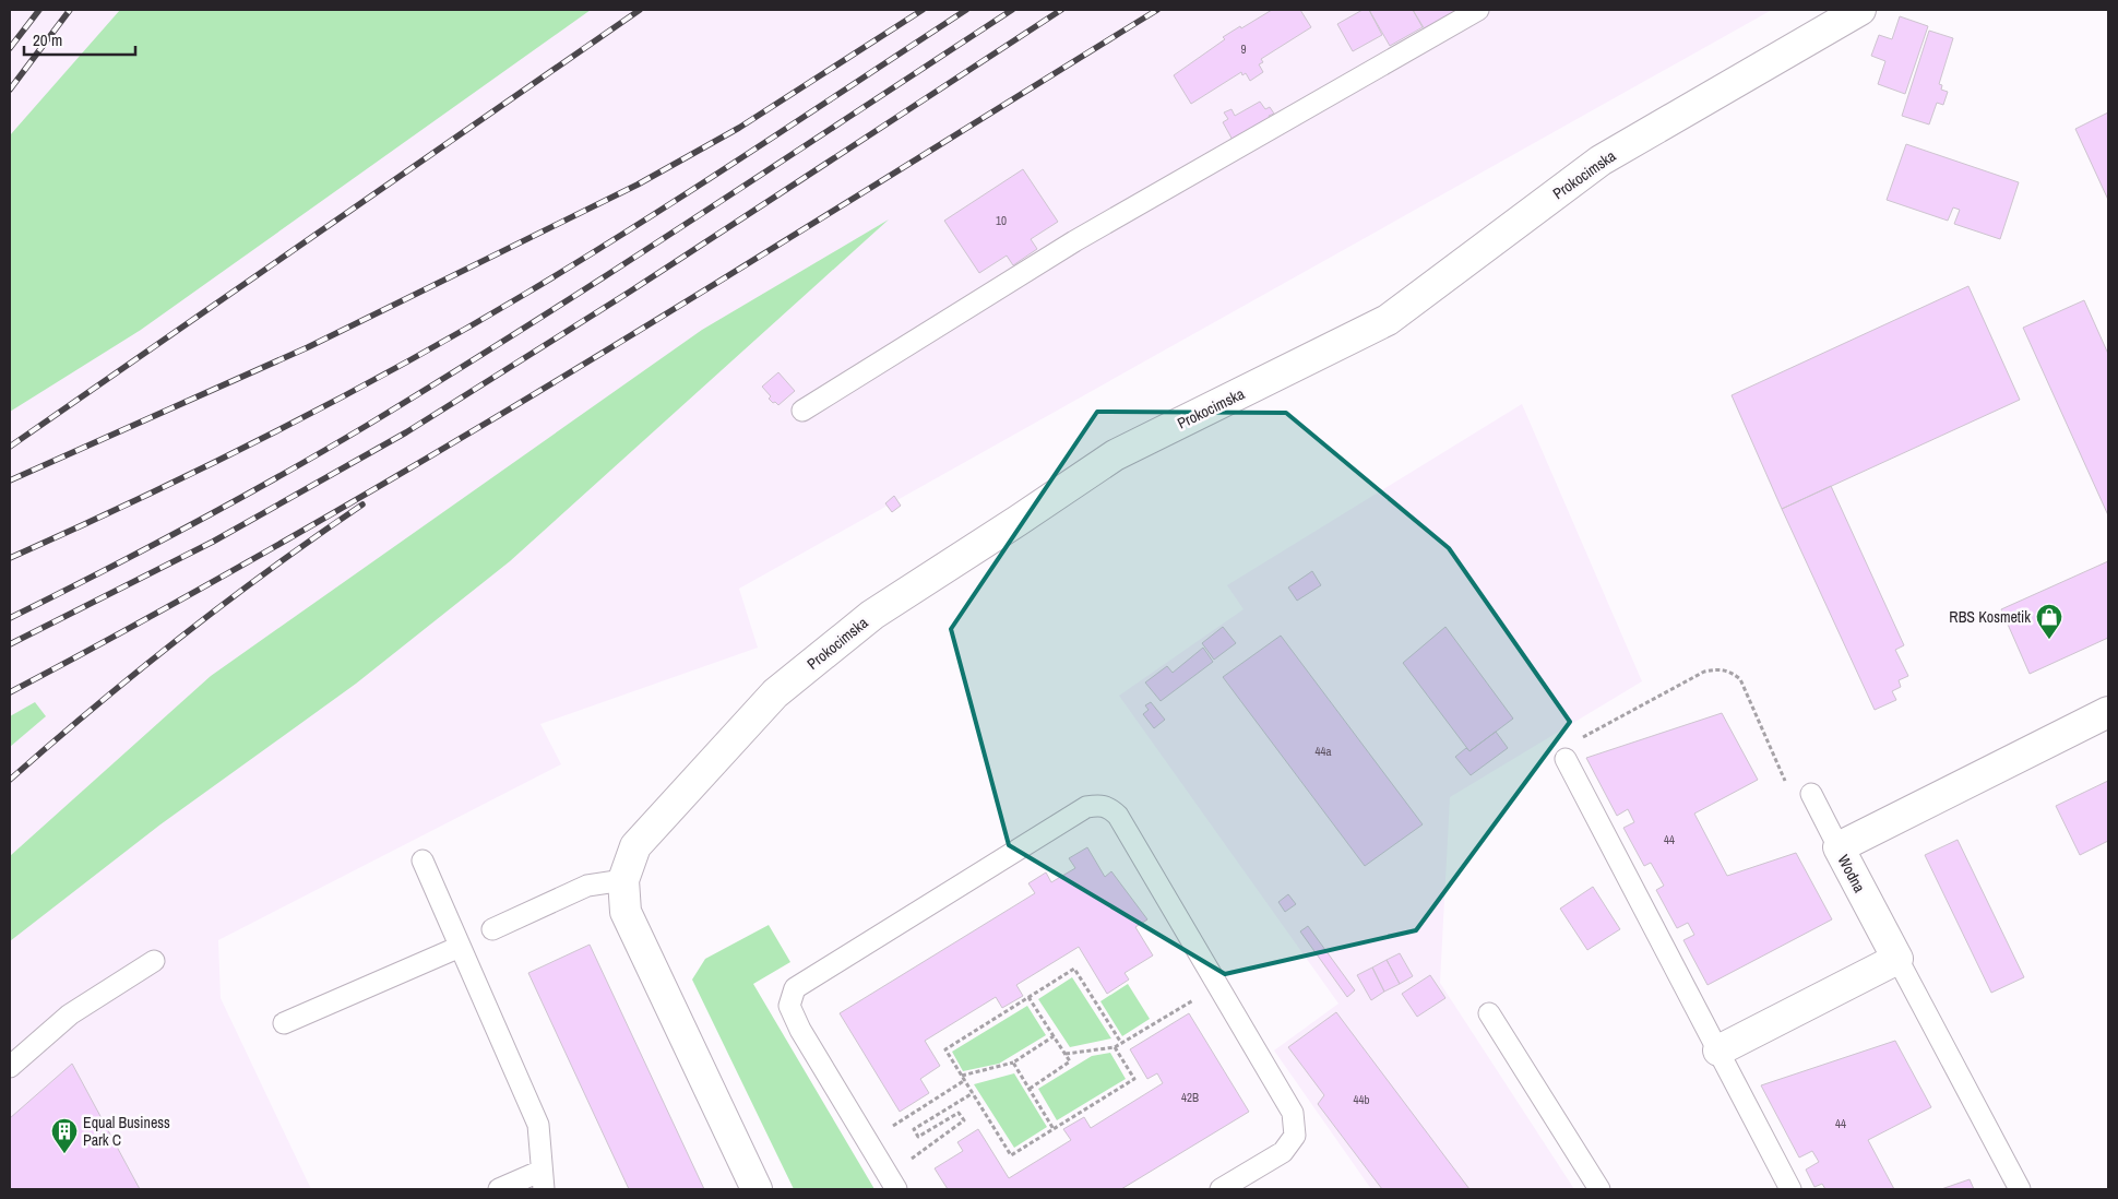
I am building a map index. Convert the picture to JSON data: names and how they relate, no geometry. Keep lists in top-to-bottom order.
{
  "streets": {
    "street": ["Prokocimska", "Wodna"]
  },
  "places": {
    "shop": ["RBS Kosmetik"],
    "building": ["Equal Business Park C"]
  },
  "house_numbers": [
    "9",
    "10",
    "44a",
    "44",
    "42B",
    "44b",
    "44"
  ],
  "scale_bar": "20 m"
}
